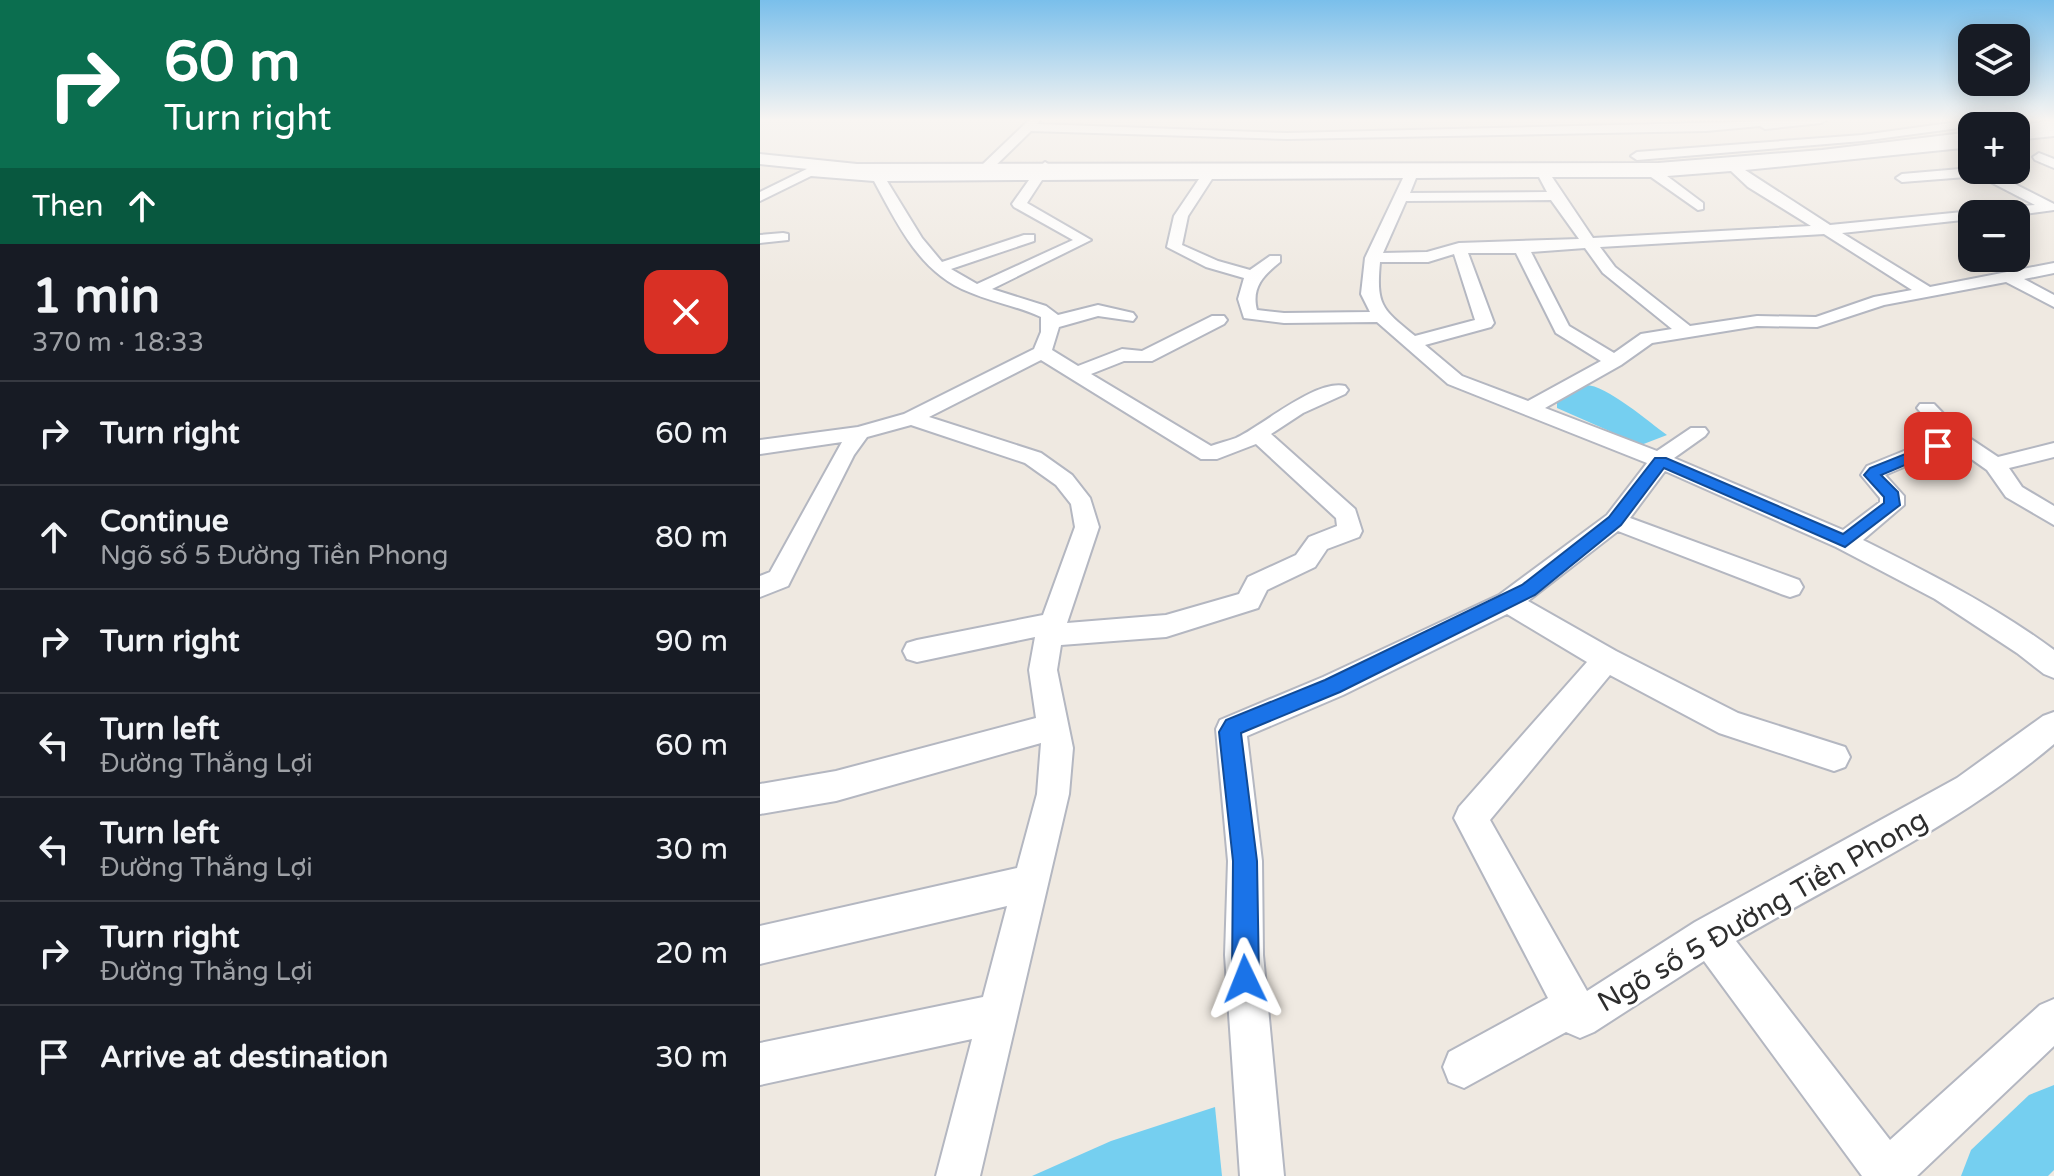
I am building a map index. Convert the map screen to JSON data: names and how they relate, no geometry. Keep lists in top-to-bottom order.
{
  "streets": {
    "street": ["Ngõ số 5 Đường Tiền Phong"]
  },
  "page": {
    "turn": ["60 m", "Turn right"],
    "map_buttons": ["+", "−"],
    "then": "Then",
    "heading": ["1 min", "370 m · 18:33"],
    "list": [
      {
        "name": "Turn right",
        "value": "60 m"
      },
      {
        "name": "Continue",
        "note": "Ngõ số 5 Đường Tiền Phong",
        "value": "80 m"
      },
      {
        "name": "Turn right",
        "value": "90 m"
      },
      {
        "name": "Turn left",
        "note": "Đường Thắng Lợi",
        "value": "60 m"
      },
      {
        "name": "Turn left",
        "note": "Đường Thắng Lợi",
        "value": "30 m"
      },
      {
        "name": "Turn right",
        "note": "Đường Thắng Lợi",
        "value": "20 m"
      },
      {
        "name": "Arrive at destination",
        "value": "30 m"
      }
    ]
  }
}
